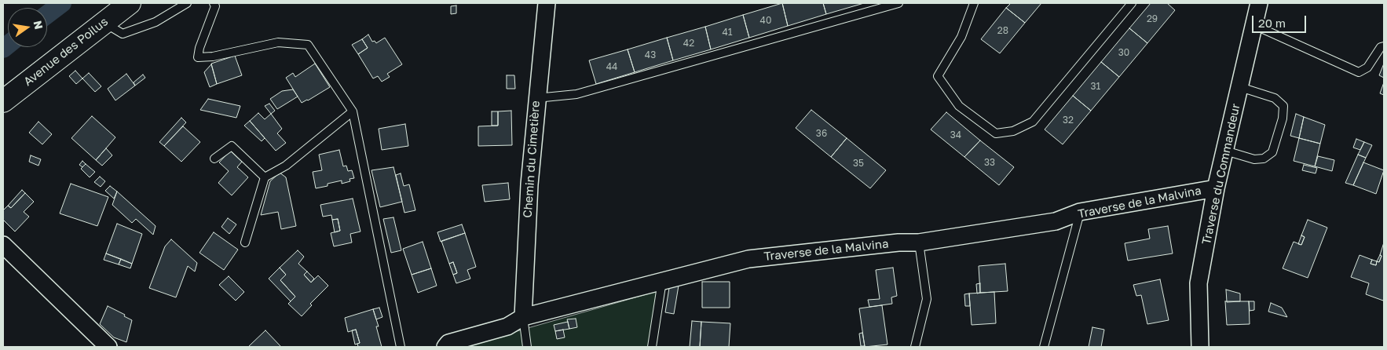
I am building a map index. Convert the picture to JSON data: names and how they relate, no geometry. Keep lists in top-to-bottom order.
{
  "streets": {
    "main road": ["Avenue des Poilus"],
    "street": ["Chemin du Cimetière", "Traverse du Commandeur", "Traverse de la Malvina"]
  },
  "crossings": [
    ["Chemin du Cimetière", "Traverse de la Malvina"],
    ["Traverse du Commandeur", "Traverse de la Malvina"]
  ],
  "house_numbers": [
    "29",
    "40",
    "28",
    "41",
    "42",
    "30",
    "43",
    "44",
    "31",
    "32",
    "36",
    "34",
    "33",
    "35"
  ],
  "scale_bar": "20 m",
  "north": "right"
}
